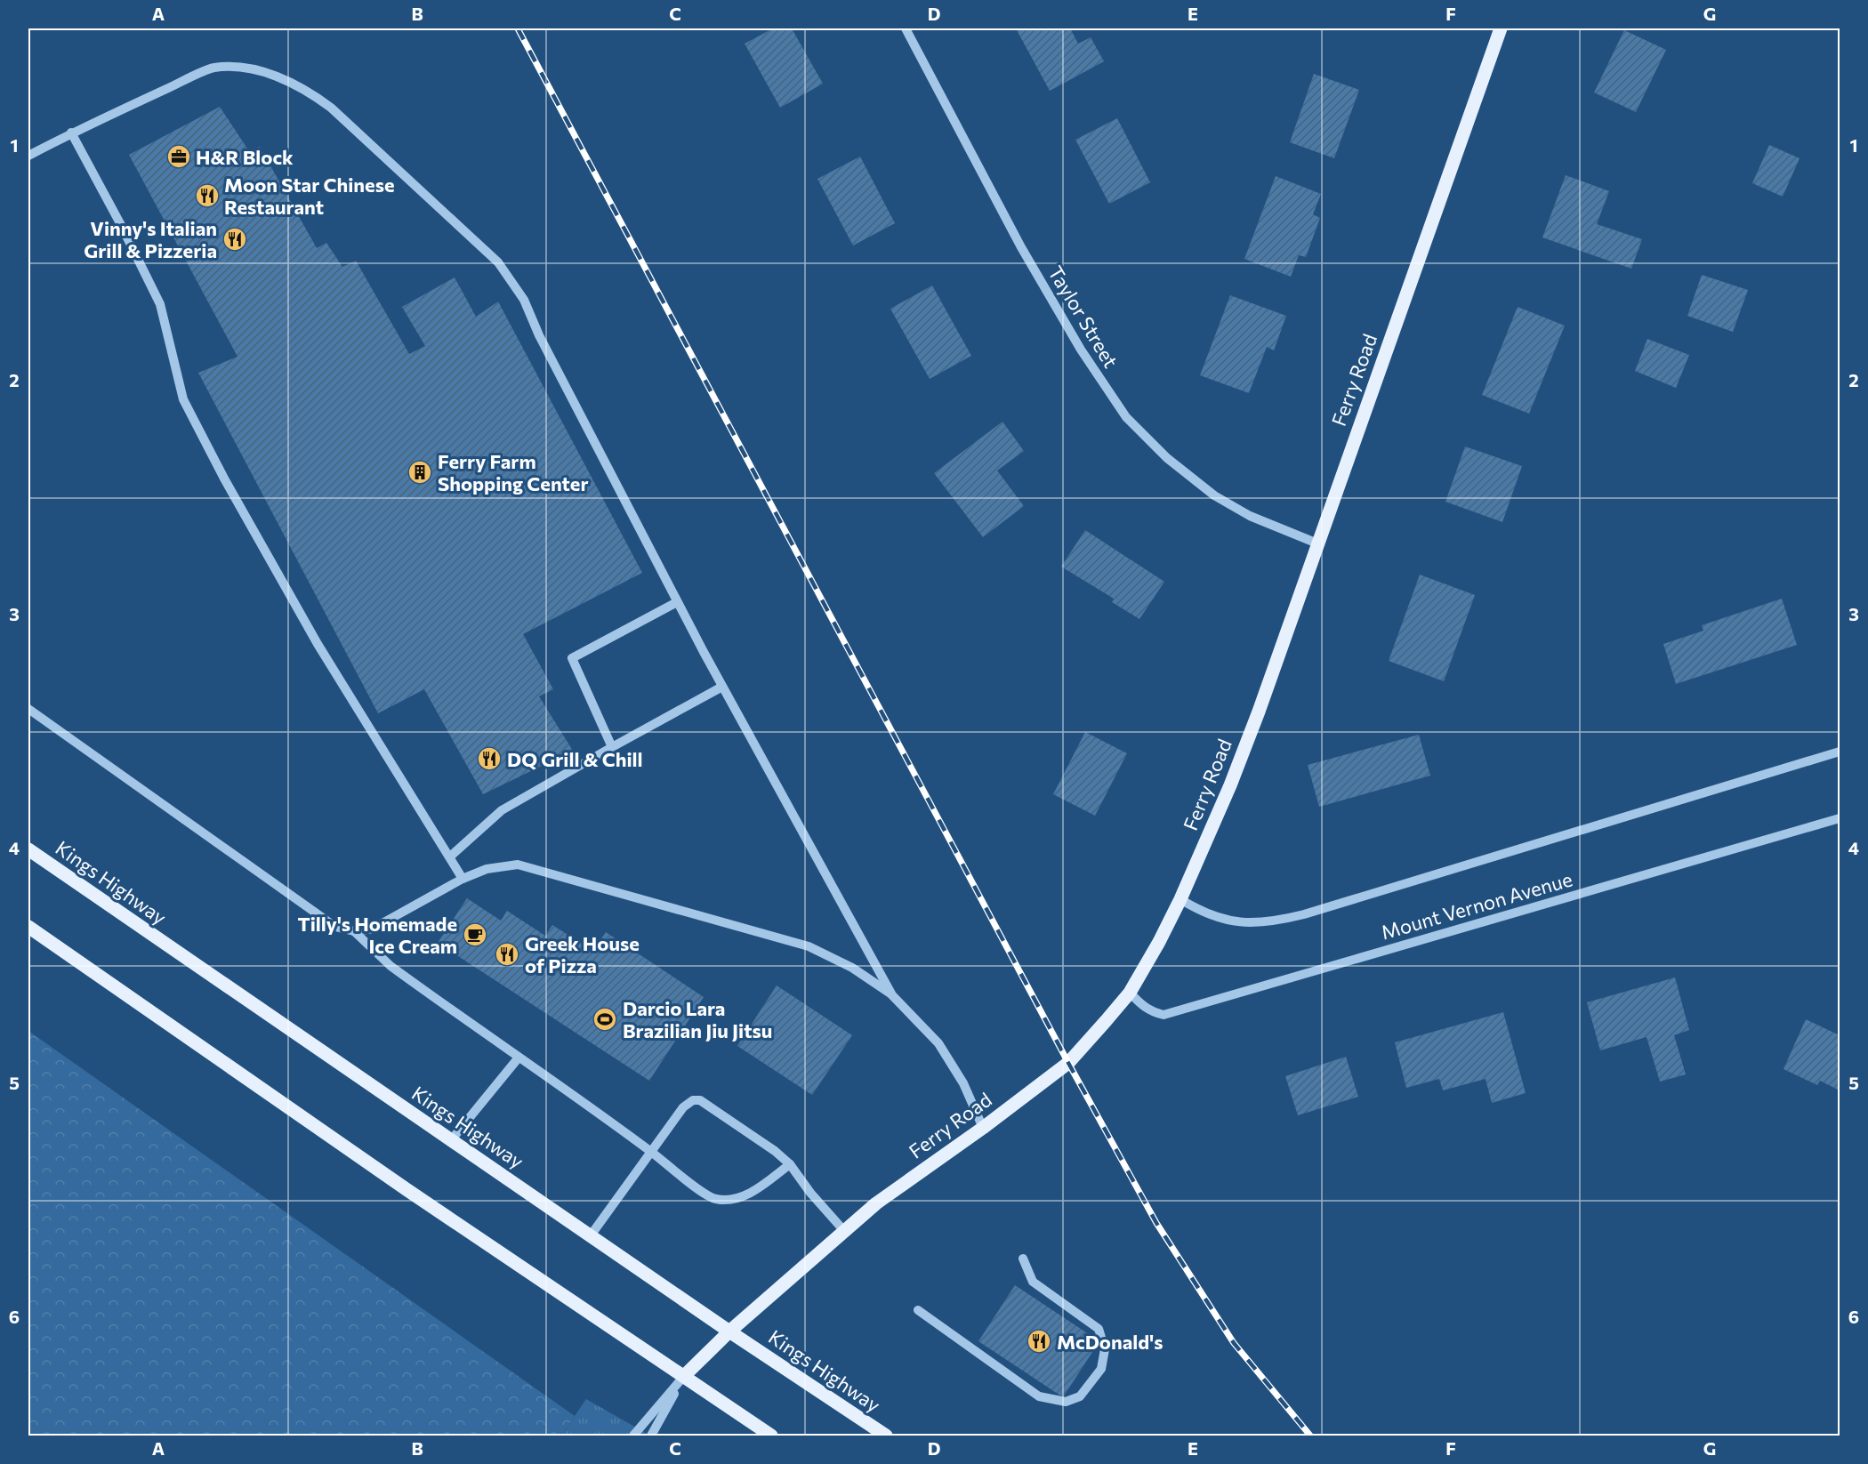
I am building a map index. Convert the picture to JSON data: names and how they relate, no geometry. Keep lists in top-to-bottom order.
{
  "streets": {
    "main road": ["Ferry Road", "Kings Highway"],
    "street": ["Taylor Street", "Mount Vernon Avenue"]
  },
  "crossings": [
    ["Taylor Street", "Ferry Road"],
    ["Ferry Road", "Kings Highway"],
    ["Ferry Road", "Mount Vernon Avenue"]
  ],
  "places": {
    "office": ["H&R Block"],
    "restaurant": [
      "Moon Star Chinese Restaurant",
      "Vinny's Italian Grill & Pizzeria",
      "DQ Grill & Chill",
      "Greek House of Pizza",
      "McDonald's"
    ],
    "building": ["Ferry Farm Shopping Center"],
    "cafe": ["Tilly's Homemade Ice Cream"],
    "sports": ["Darcio Lara Brazilian Jiu Jitsu"]
  },
  "grid": {
    "columns": [
      "A",
      "B",
      "C",
      "D",
      "E",
      "F",
      "G"
    ],
    "rows": [
      "1",
      "2",
      "3",
      "4",
      "5",
      "6"
    ]
  }
}
